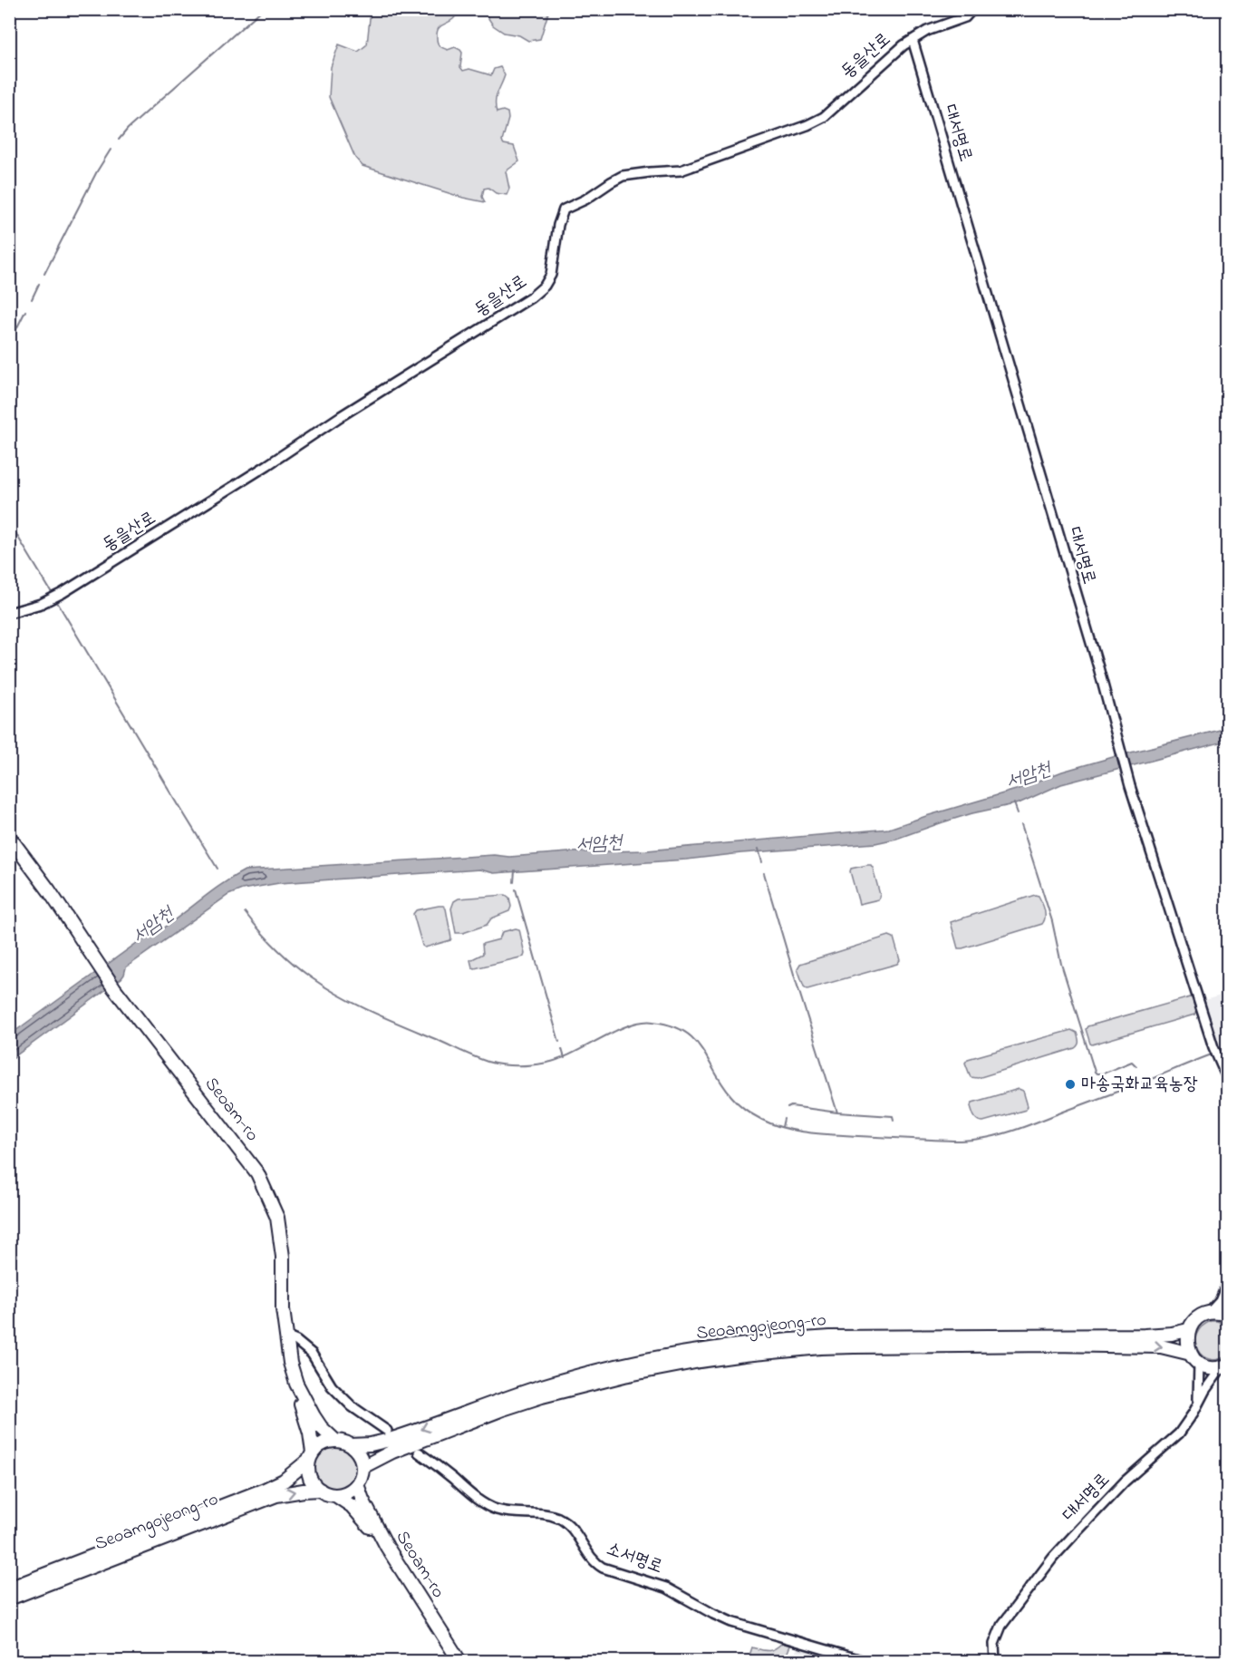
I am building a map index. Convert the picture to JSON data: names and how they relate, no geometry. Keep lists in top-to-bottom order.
{
  "streets": {
    "main road": ["Seoam-ro", "Seoamgojeong-ro"],
    "street": ["동을산로", "대서명로", "소서명로"]
  },
  "crossings": [
    ["동을산로", "대서명로"],
    ["Seoam-ro", "Seoamgojeong-ro"]
  ],
  "water": ["서암천"],
  "places": ["마송국화교육농장"]
}
